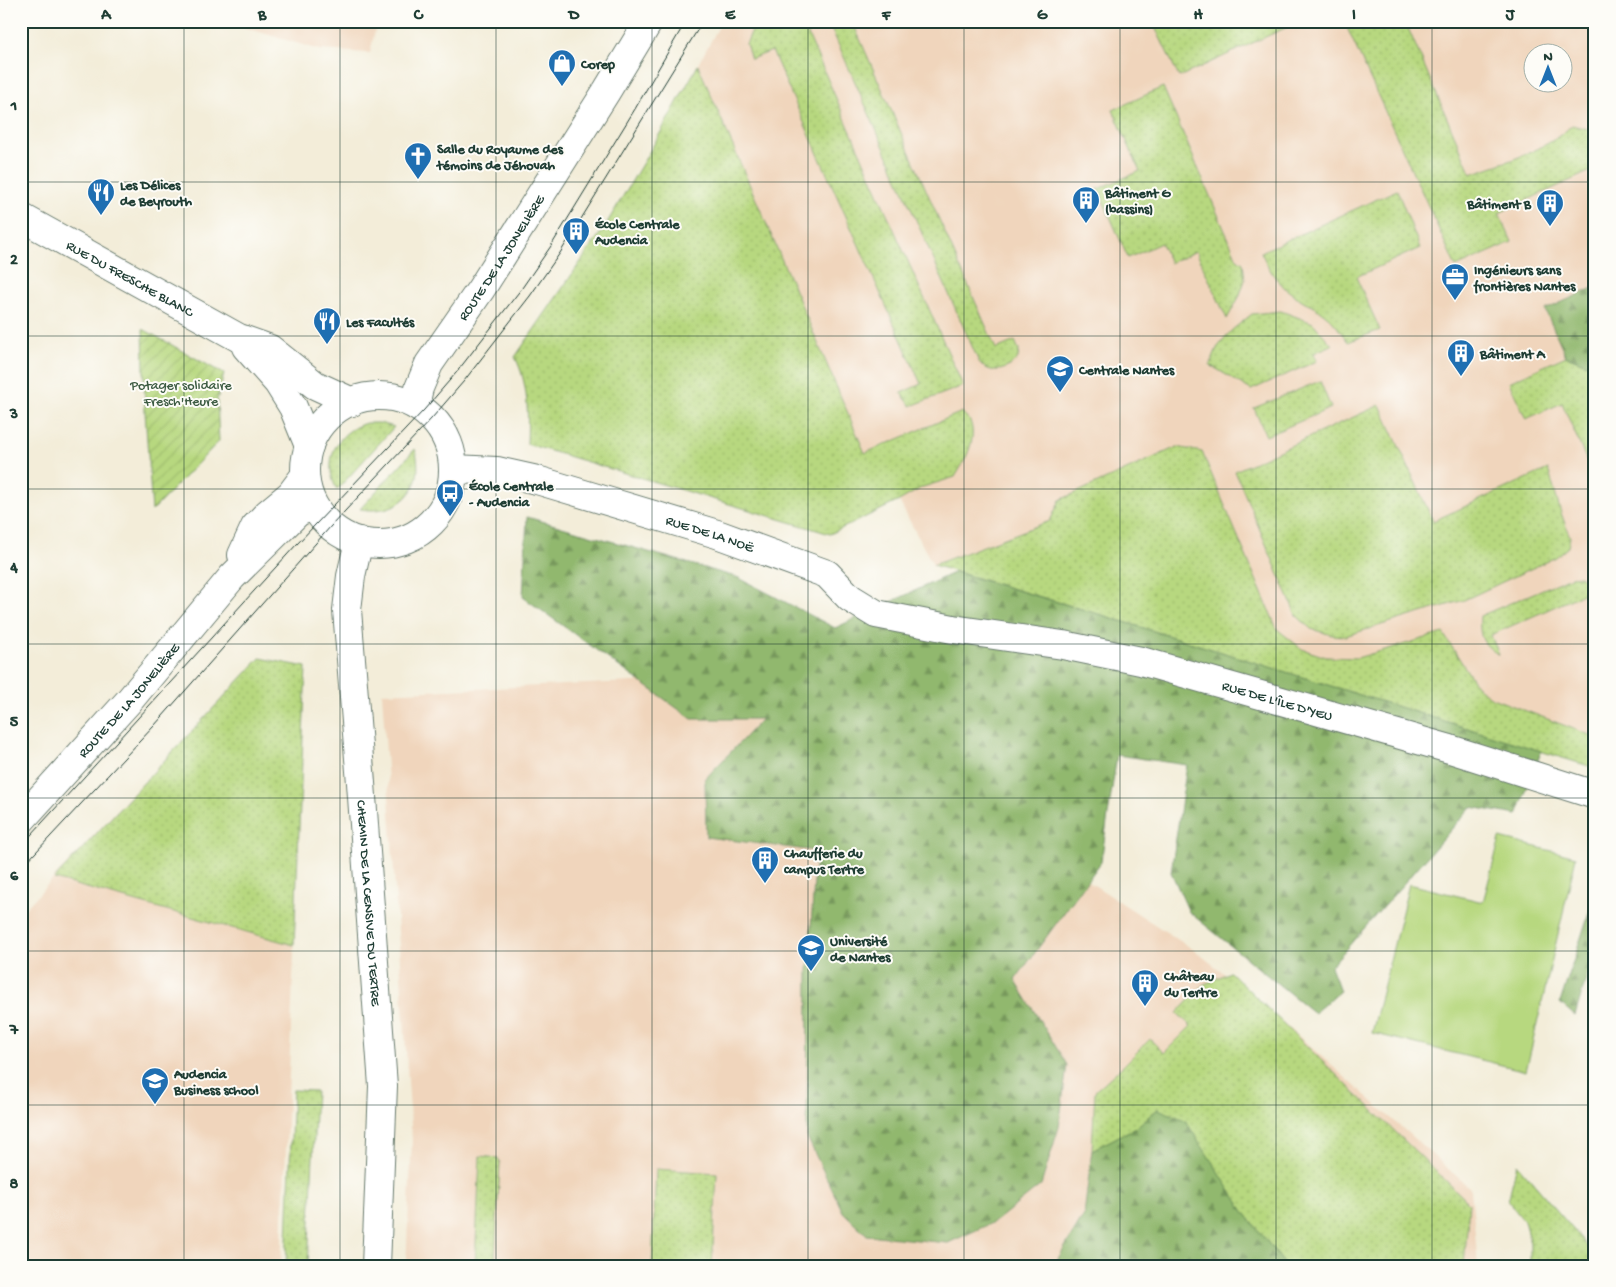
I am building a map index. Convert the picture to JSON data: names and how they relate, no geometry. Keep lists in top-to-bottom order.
{
  "streets": {
    "street": [
      "ROUTE DE LA JONELIÈRE",
      "RUE DU FRESCHE BLANC",
      "RUE DE LA NOË",
      "RUE DE L'ÎLE D'YEU",
      "CHEMIN DE LA CENSIVE DU TERTRE"
    ]
  },
  "crossings": [
    ["ROUTE DE LA JONELIÈRE", "RUE DU FRESCHE BLANC"],
    ["ROUTE DE LA JONELIÈRE", "RUE DE LA NOË"],
    ["ROUTE DE LA JONELIÈRE", "CHEMIN DE LA CENSIVE DU TERTRE"],
    ["RUE DU FRESCHE BLANC", "RUE DE LA NOË"],
    ["RUE DU FRESCHE BLANC", "CHEMIN DE LA CENSIVE DU TERTRE"],
    ["RUE DE LA NOË", "RUE DE L'ÎLE D'YEU"],
    ["RUE DE LA NOË", "CHEMIN DE LA CENSIVE DU TERTRE"]
  ],
  "parks": ["Potager solidaire Fresch'Heure"],
  "places": {
    "shop": ["Corep"],
    "church": ["Salle du Royaume des témoins de Jéhovah"],
    "restaurant": ["Les Délices de Beyrouth", "Les Facultés"],
    "building": [
      "Bâtiment G (bassins)",
      "Bâtiment B",
      "École Centrale Audencia",
      "Bâtiment A",
      "Chaufferie du campus Tertre",
      "Château du Tertre"
    ],
    "office": ["Ingénieurs sans frontières Nantes"],
    "school or university": ["Centrale Nantes", "Université de Nantes", "Audencia Business school"],
    "bus stop": ["École Centrale - Audencia"]
  },
  "north": "top",
  "grid": {
    "columns": [
      "A",
      "B",
      "C",
      "D",
      "E",
      "F",
      "G",
      "H",
      "I",
      "J"
    ],
    "rows": [
      "1",
      "2",
      "3",
      "4",
      "5",
      "6",
      "7",
      "8"
    ]
  }
}
